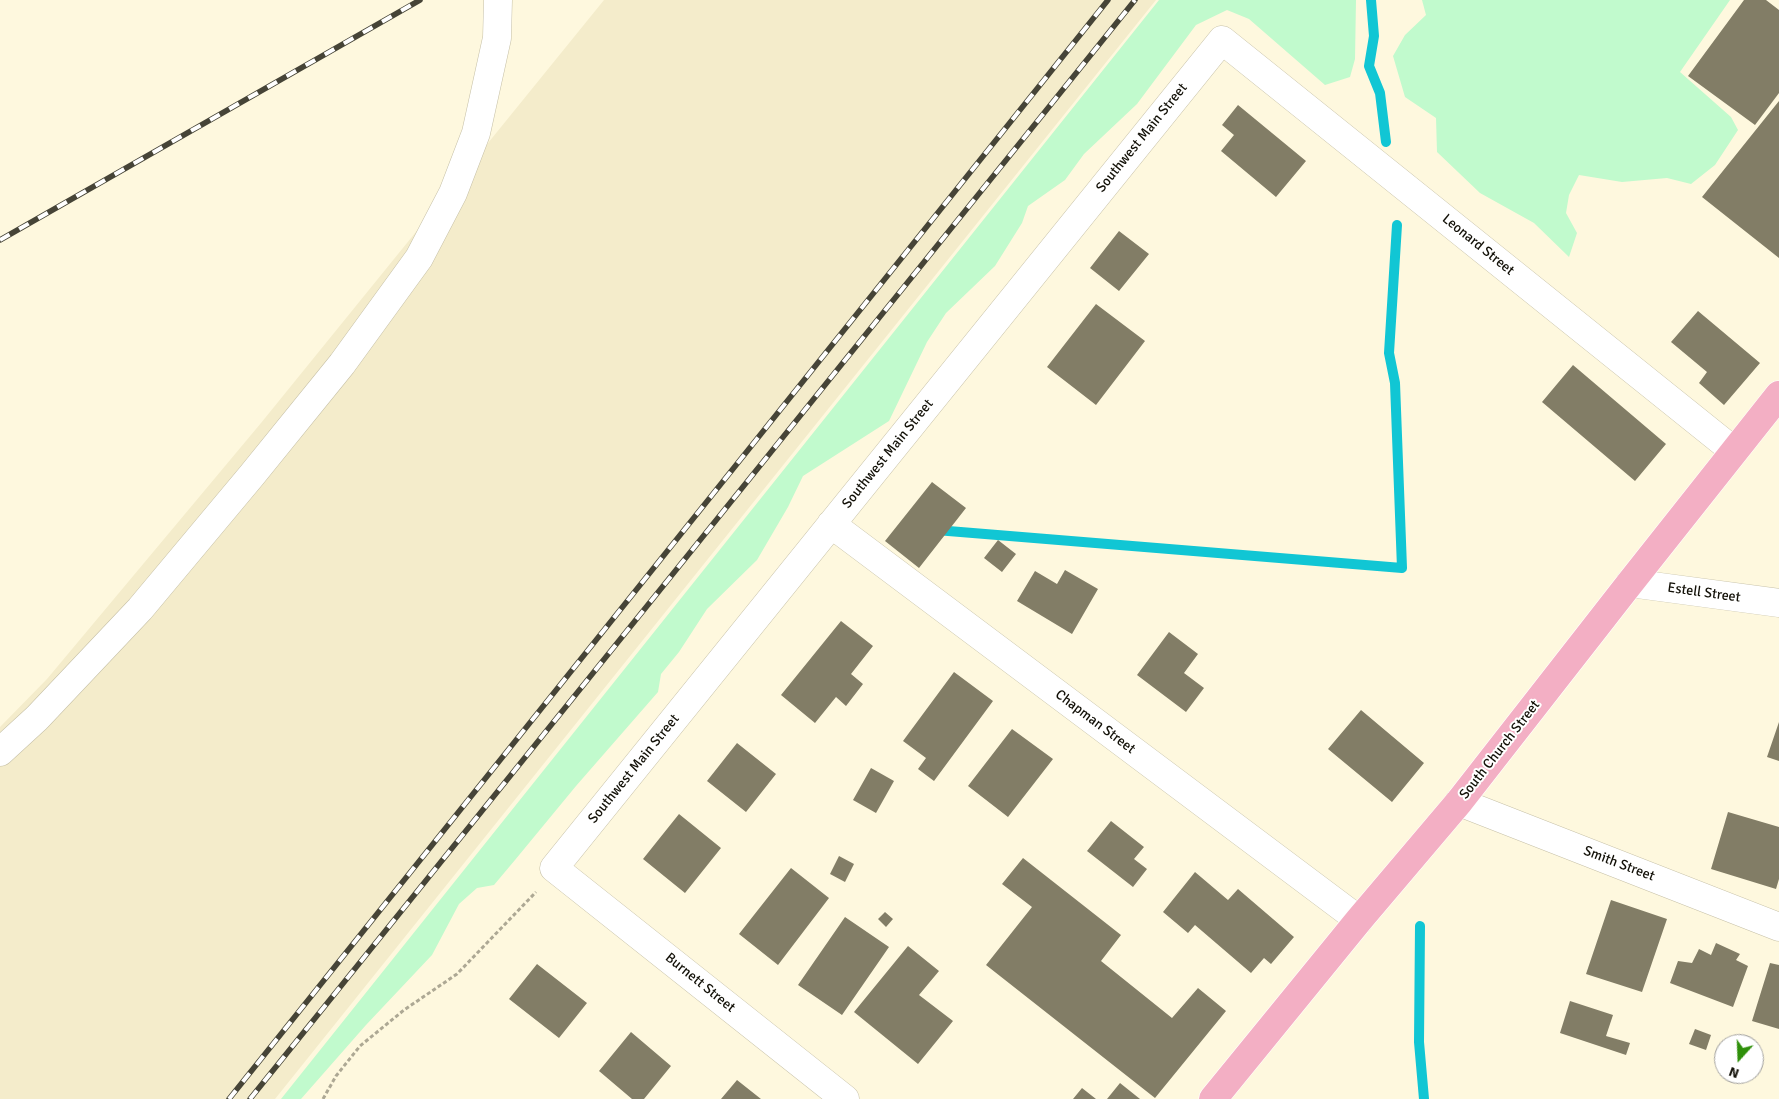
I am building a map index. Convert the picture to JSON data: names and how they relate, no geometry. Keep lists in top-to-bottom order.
{
  "streets": {
    "main road": ["South Church Street"],
    "street": [
      "Southwest Main Street",
      "Leonard Street",
      "Estell Street",
      "Chapman Street",
      "Smith Street",
      "Burnett Street"
    ]
  },
  "crossings": [
    ["Southwest Main Street", "Leonard Street"],
    ["Southwest Main Street", "Chapman Street"],
    ["Southwest Main Street", "Burnett Street"],
    ["Leonard Street", "South Church Street"],
    ["Estell Street", "South Church Street"],
    ["Chapman Street", "South Church Street"],
    ["South Church Street", "Smith Street"]
  ],
  "north": "bottom"
}
